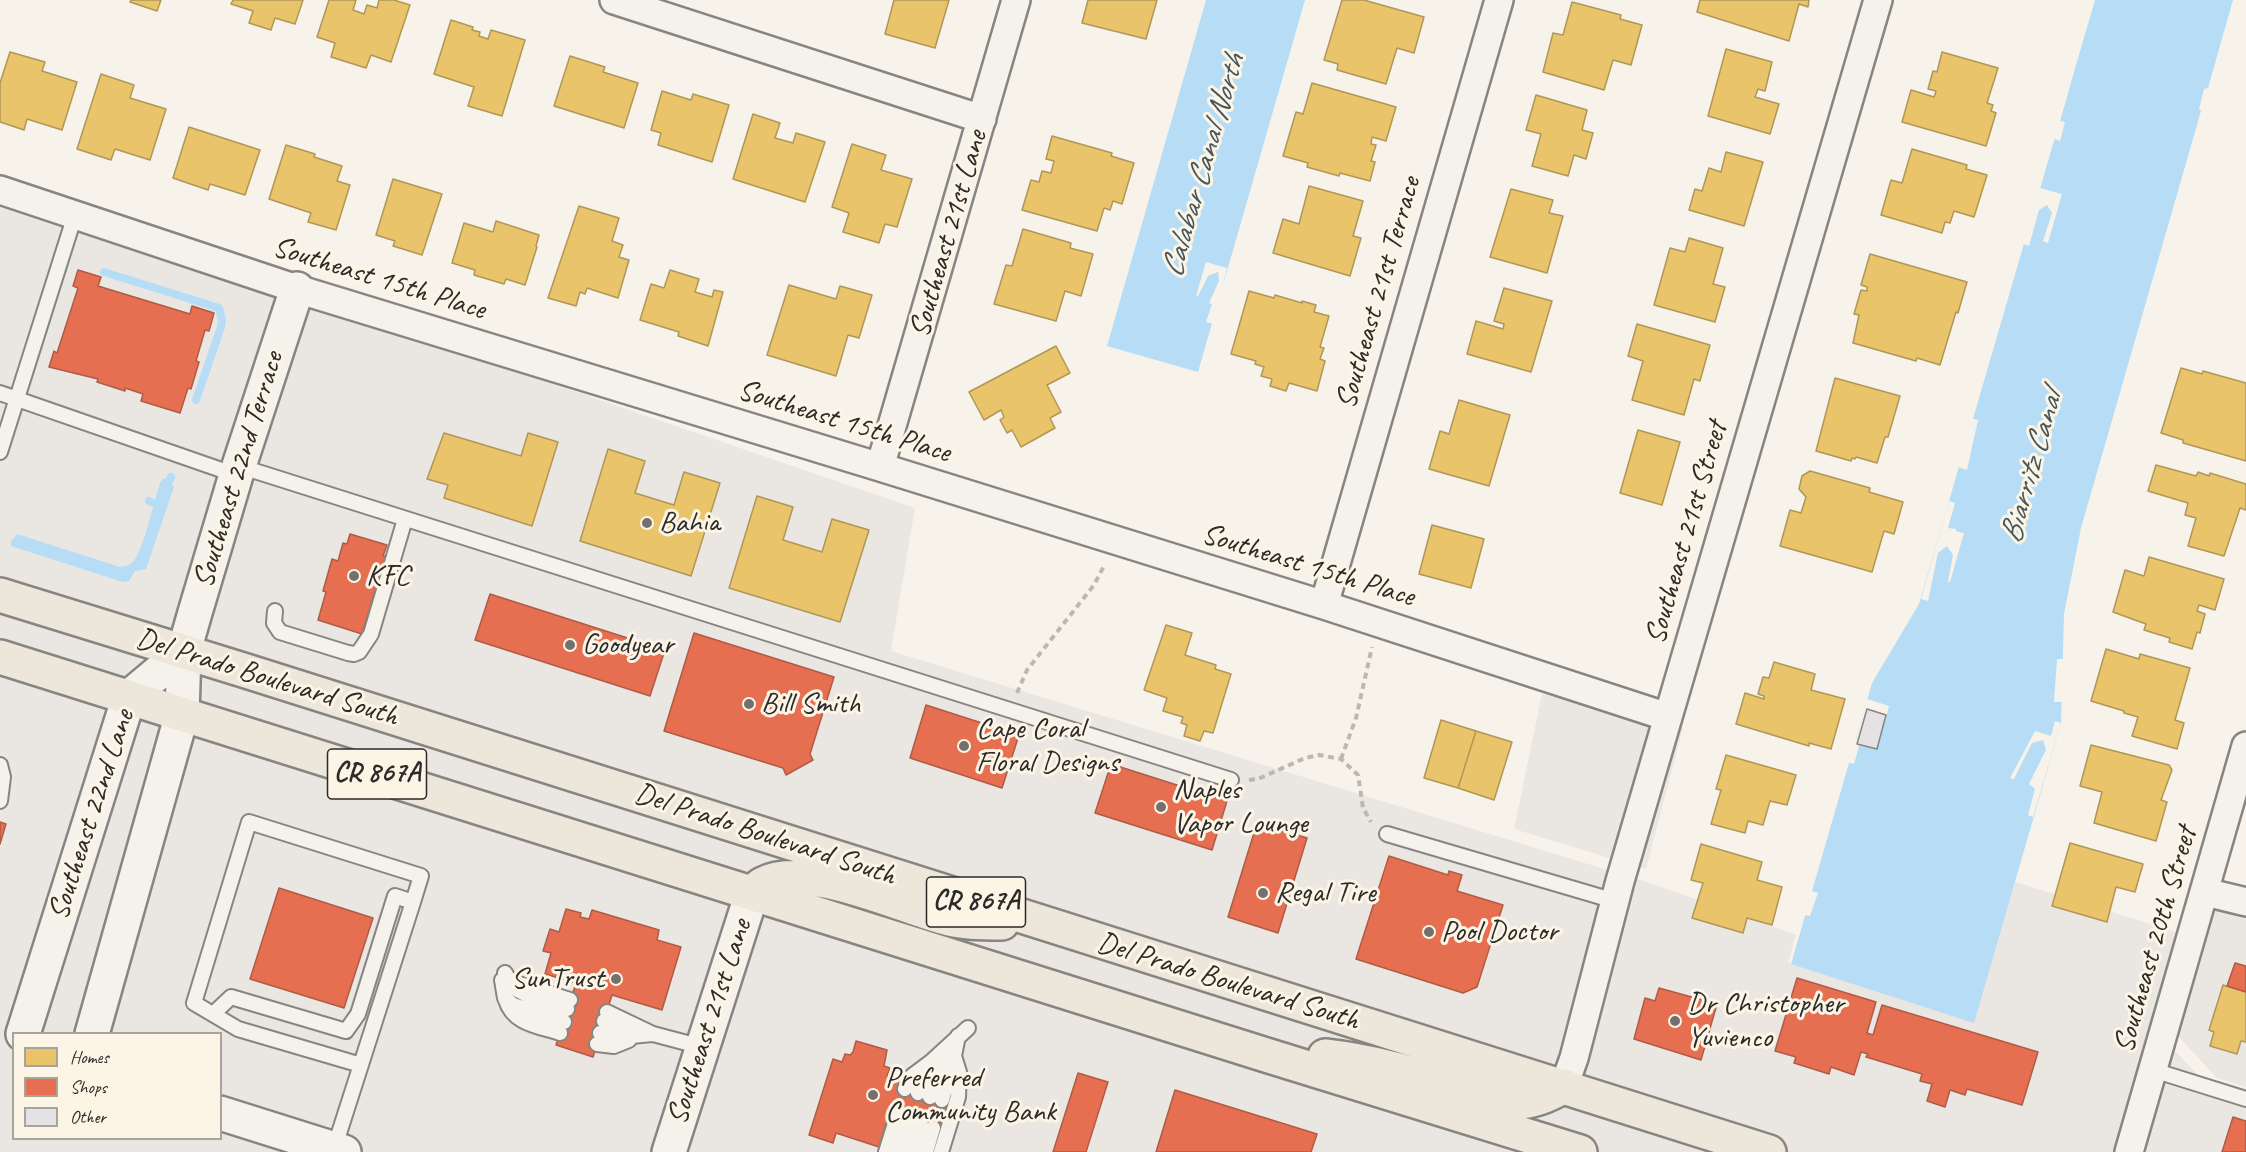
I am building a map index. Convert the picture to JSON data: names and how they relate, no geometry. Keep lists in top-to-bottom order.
{
  "streets": {
    "main road": ["Del Prado Boulevard South", "CR 867A"],
    "street": [
      "Southeast 21st Lane",
      "Southeast 15th Place",
      "Southeast 21st Terrace",
      "Southeast 22nd Terrace",
      "Southeast 21st Street",
      "Southeast 22nd Lane",
      "Southeast 20th Street"
    ]
  },
  "crossings": [
    ["Southeast 21st Lane", "Southeast 15th Place"],
    ["Southeast 21st Lane", "Del Prado Boulevard South"],
    ["Southeast 15th Place", "Southeast 21st Terrace"],
    ["Southeast 15th Place", "Southeast 22nd Terrace"],
    ["Southeast 15th Place", "Southeast 21st Street"],
    ["Southeast 22nd Terrace", "Del Prado Boulevard South"],
    ["Southeast 22nd Terrace", "Southeast 22nd Lane"],
    ["Southeast 21st Street", "Del Prado Boulevard South"],
    ["Del Prado Boulevard South", "Southeast 22nd Lane"]
  ],
  "water": ["Calabar Canal North", "Biarritz Canal"],
  "places": [
    "Bahia",
    "KFC",
    "Goodyear",
    "Bill Smith",
    "Cape Coral Floral Designs",
    "Naples Vapor Lounge",
    "Regal Tire",
    "Pool Doctor",
    "SunTrust",
    "Dr Christopher Yuvienco",
    "Preferred Community Bank"
  ],
  "legend": ["Homes", "Shops", "Other"]
}
